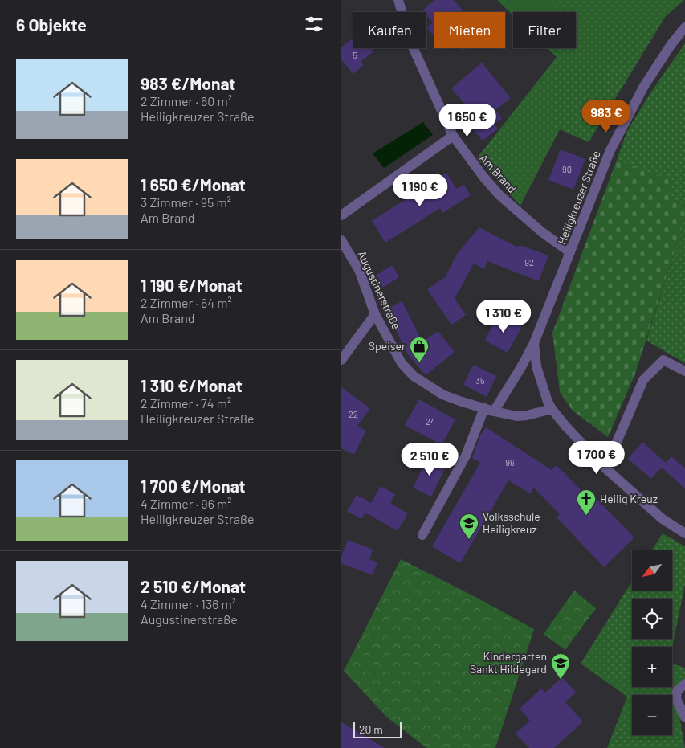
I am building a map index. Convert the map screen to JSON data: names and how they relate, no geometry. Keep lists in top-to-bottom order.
{
  "streets": {
    "street": ["Am Brand", "Heiligkreuzer Straße", "Augustinerstraße"]
  },
  "crossings": [
    ["Am Brand", "Heiligkreuzer Straße"],
    ["Heiligkreuzer Straße", "Augustinerstraße"]
  ],
  "places": {
    "shop": ["Speiser"],
    "church": ["Heilig Kreuz"],
    "school or university": ["Volksschule Heiligkreuz", "Kindergarten Sankt Hildegard"]
  },
  "house_numbers": [
    "5",
    "90",
    "92",
    "35",
    "22",
    "24",
    "96"
  ],
  "scale_bar": "20 m",
  "north": "bottom left",
  "page": {
    "heading": "6 Objekte",
    "chip": ["Kaufen", "Mieten", "Filter"],
    "list": [
      {
        "name": "983 €/Monat",
        "note": "2 Zimmer · 60 m² · Heiligkreuzer Straße"
      },
      {
        "name": "1 650 €/Monat",
        "note": "3 Zimmer · 95 m² · Am Brand"
      },
      {
        "name": "1 190 €/Monat",
        "note": "2 Zimmer · 64 m² · Am Brand"
      },
      {
        "name": "1 310 €/Monat",
        "note": "2 Zimmer · 74 m² · Heiligkreuzer Straße"
      },
      {
        "name": "1 700 €/Monat",
        "note": "4 Zimmer · 96 m² · Heiligkreuzer Straße"
      },
      {
        "name": "2 510 €/Monat",
        "note": "4 Zimmer · 136 m² · Augustinerstraße"
      }
    ],
    "price": [
      "983 €",
      "1 650 €",
      "1 190 €",
      "1 310 €",
      "1 700 €",
      "2 510 €"
    ],
    "map_buttons": ["+", "−"],
    "scale": "20 m"
  }
}
